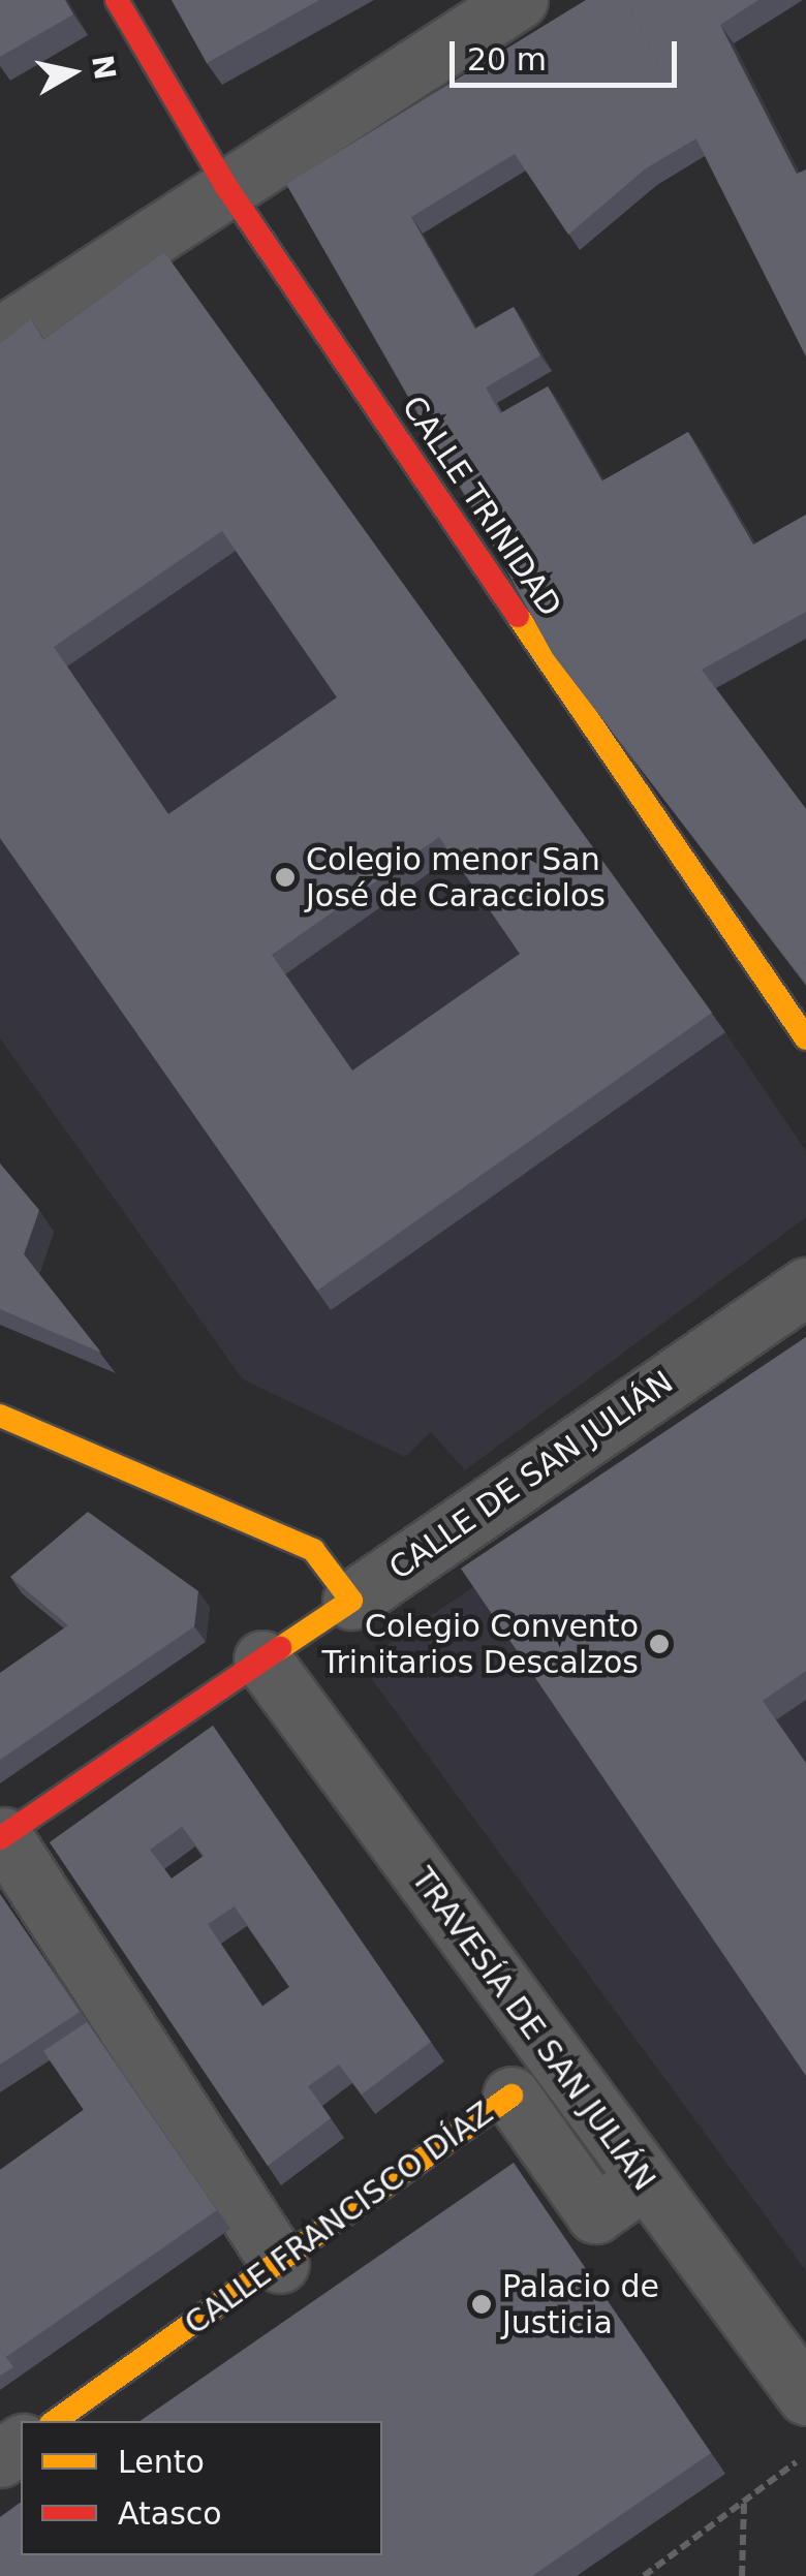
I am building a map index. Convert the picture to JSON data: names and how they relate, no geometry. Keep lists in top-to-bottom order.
{
  "streets": {
    "street": [
      "CALLE TRINIDAD",
      "CALLE DE SAN JULIÁN",
      "TRAVESÍA DE SAN JULIÁN",
      "CALLE FRANCISCO DÍAZ"
    ]
  },
  "crossings": [
    ["CALLE DE SAN JULIÁN", "TRAVESÍA DE SAN JULIÁN"],
    ["TRAVESÍA DE SAN JULIÁN", "CALLE FRANCISCO DÍAZ"]
  ],
  "places": ["Colegio menor San José de Caracciolos", "Colegio Convento Trinitarios Descalzos", "Palacio de Justicia"],
  "legend": ["Lento", "Atasco"],
  "scale_bar": "20 m",
  "north": "right"
}
